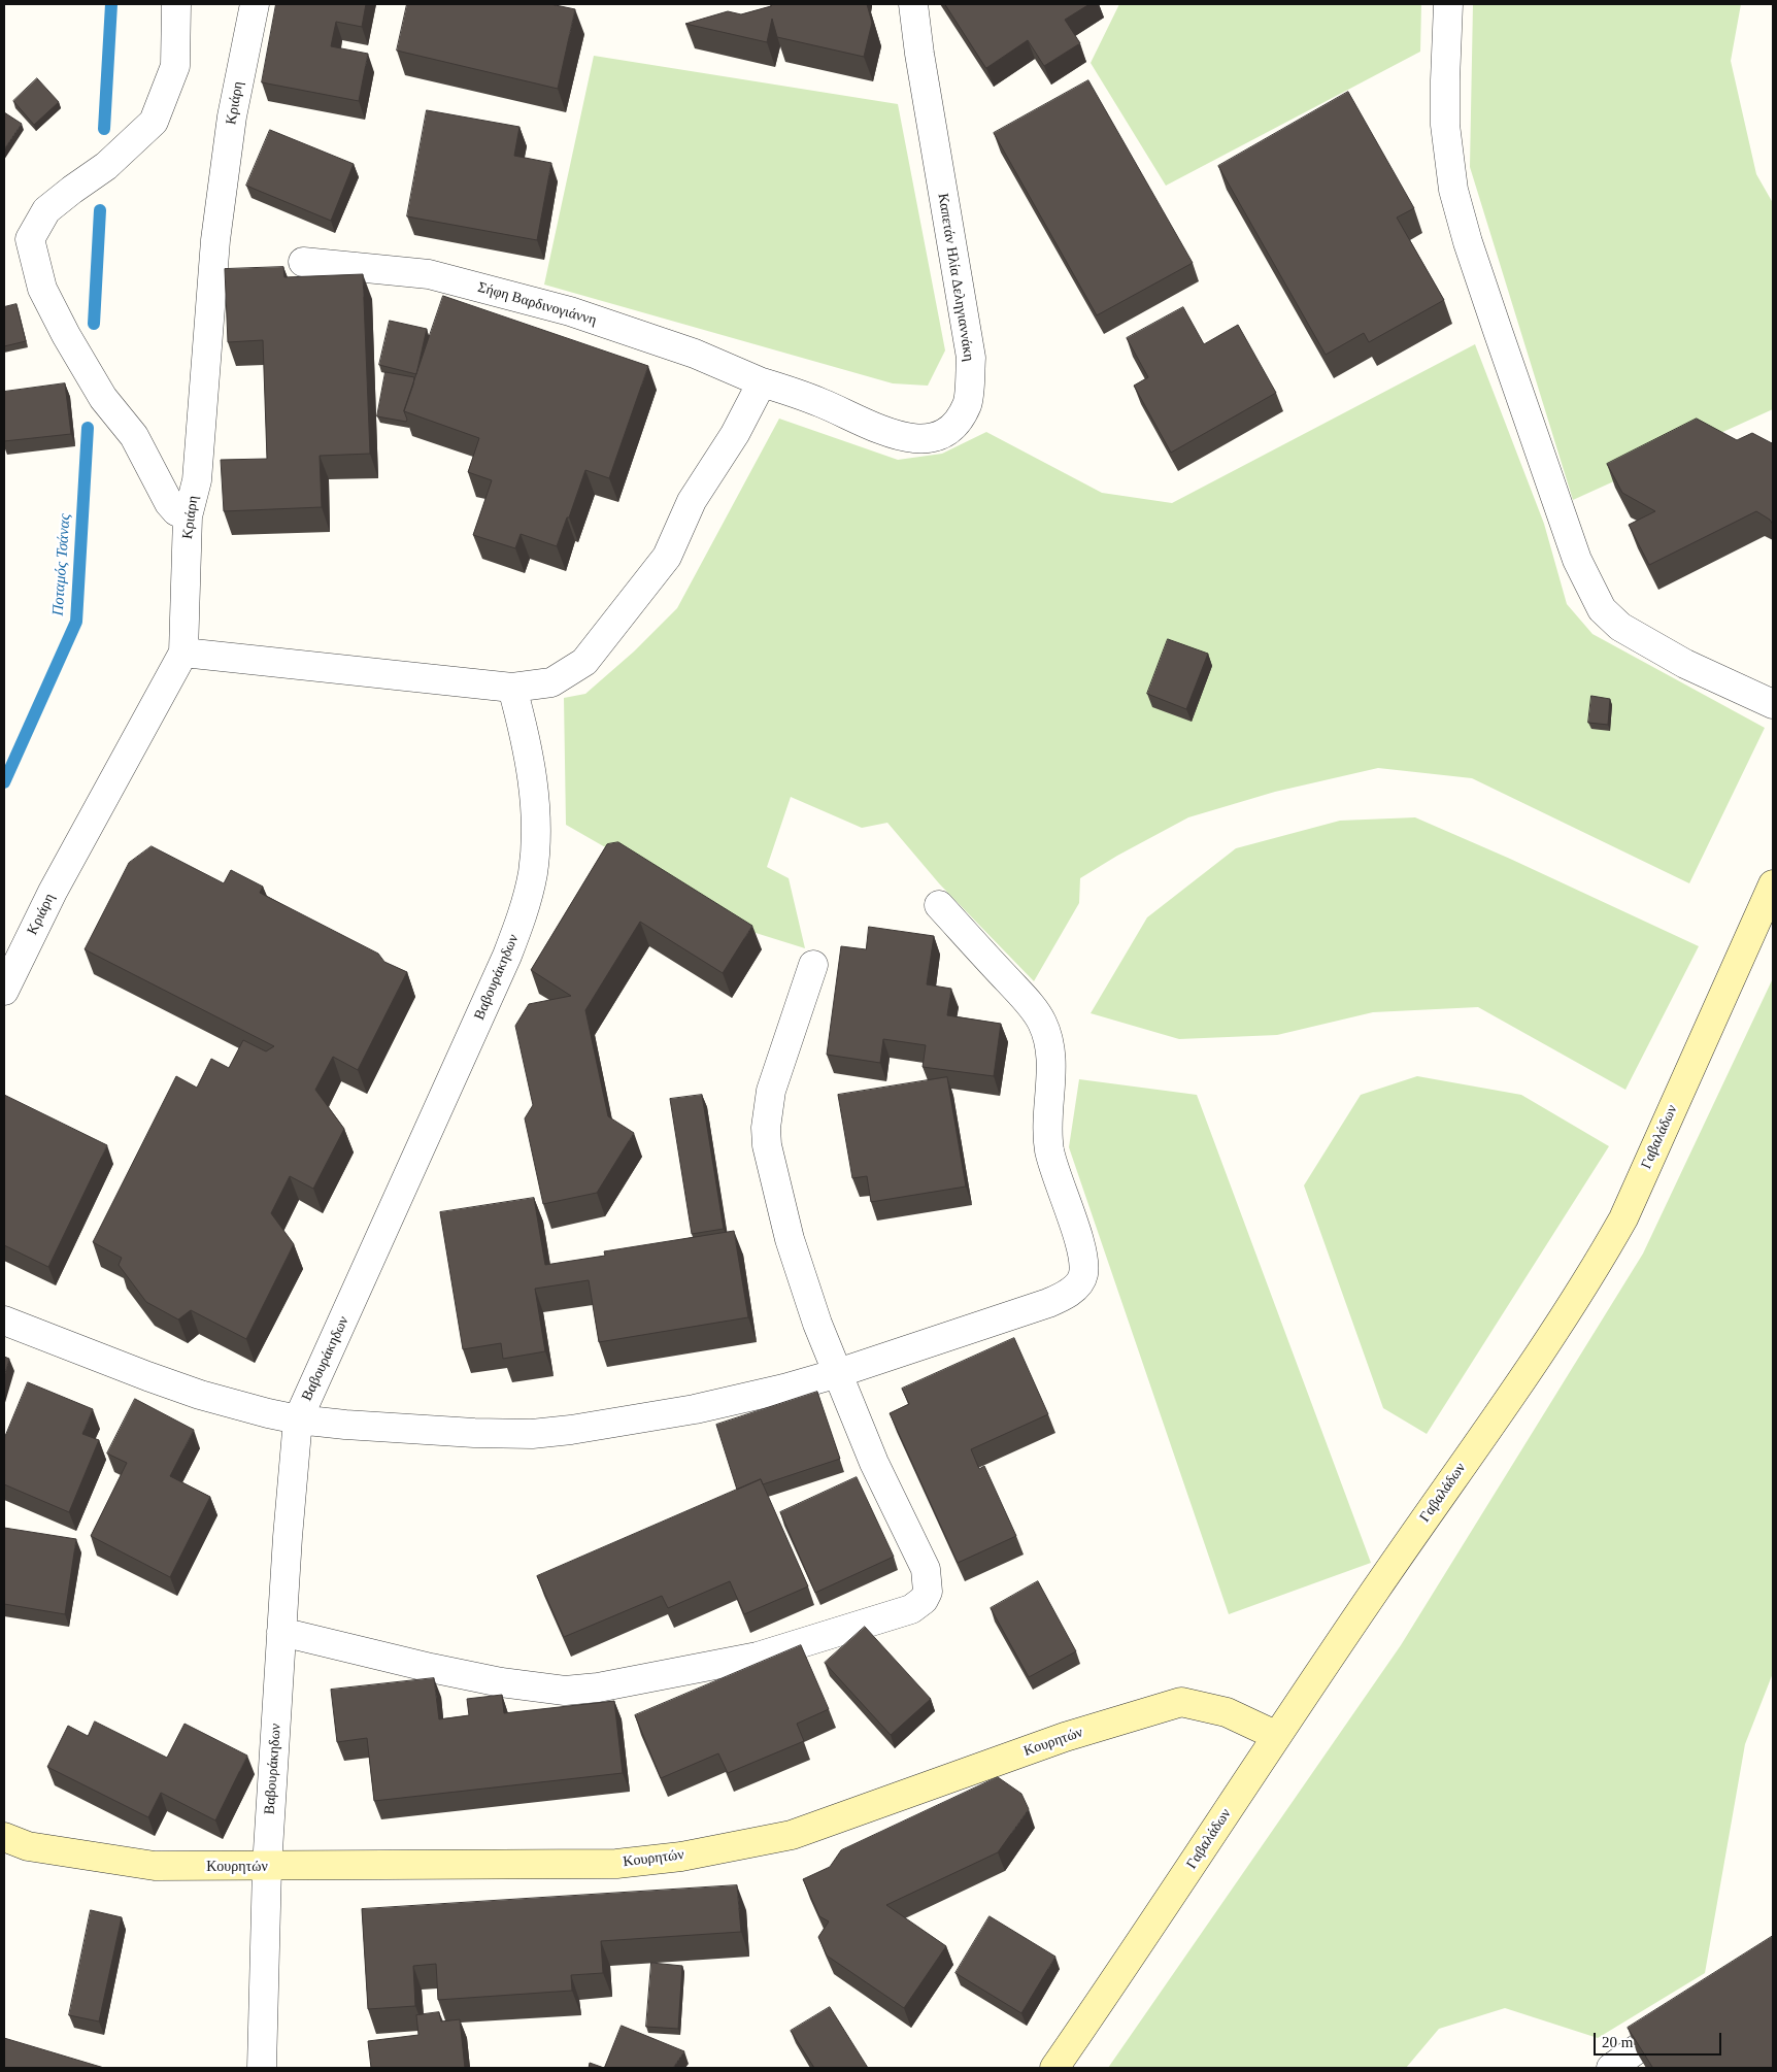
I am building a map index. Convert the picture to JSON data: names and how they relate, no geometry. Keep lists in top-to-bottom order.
{
  "streets": {
    "street": [
      "Κριάρη",
      "Καπετάν Ηλία Δεληγιαννάκη",
      "Σήφη Βαρδινογιάννη",
      "Βαβουράκηδων",
      "Γαβαλάδων",
      "Κουρητών"
    ]
  },
  "crossings": [
    ["Καπετάν Ηλία Δεληγιαννάκη", "Σήφη Βαρδινογιάννη"],
    ["Βαβουράκηδων", "Κουρητών"],
    ["Γαβαλάδων", "Κουρητών"]
  ],
  "water": ["Ποταμός Τσάνας"],
  "scale_bar": "20 m"
}
